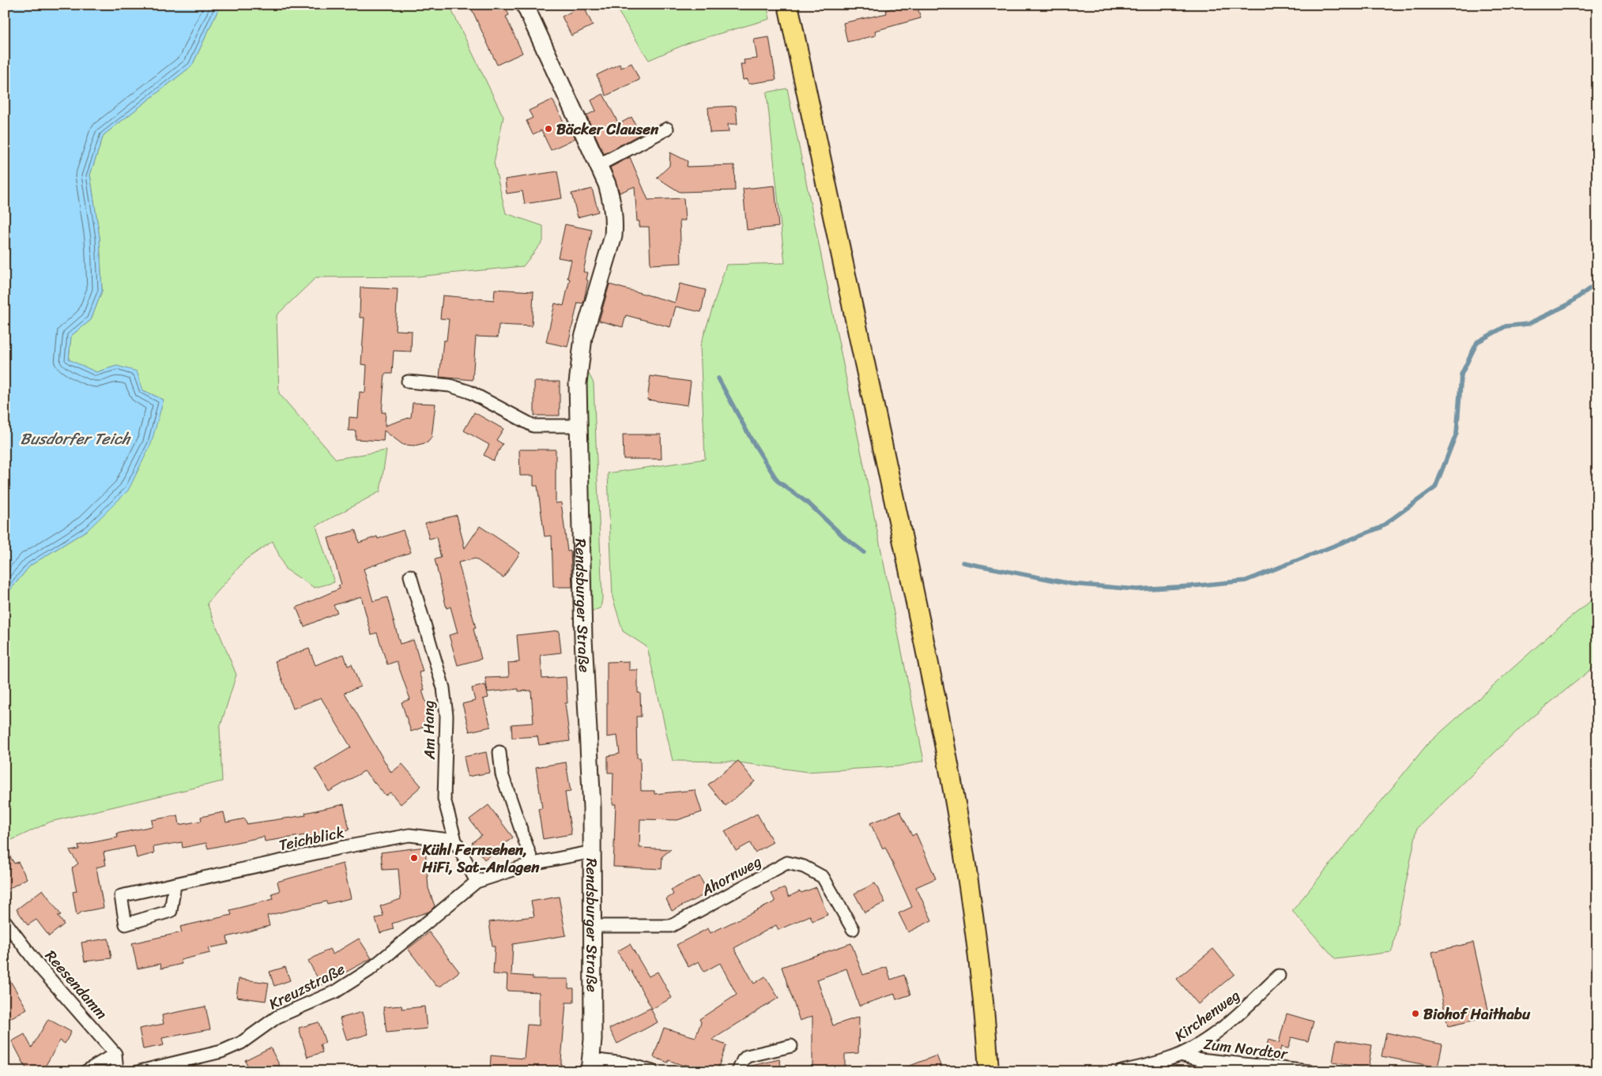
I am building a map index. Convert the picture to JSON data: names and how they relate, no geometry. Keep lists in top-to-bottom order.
{
  "streets": {
    "street": [
      "Rendsburger Straße",
      "Am Hang",
      "Teichblick",
      "Ahornweg",
      "Reesendamm",
      "Kreuzstraße",
      "Kirchenweg",
      "Zum Nordtor"
    ]
  },
  "crossings": [
    ["Rendsburger Straße", "Ahornweg"],
    ["Rendsburger Straße", "Kreuzstraße"],
    ["Am Hang", "Teichblick"],
    ["Am Hang", "Kreuzstraße"],
    ["Kirchenweg", "Zum Nordtor"]
  ],
  "water": ["Busdorfer Teich"],
  "places": ["Bäcker Clausen", "Kühl Fernsehen, HiFi, Sat-Anlagen", "Biohof Haithabu"]
}
